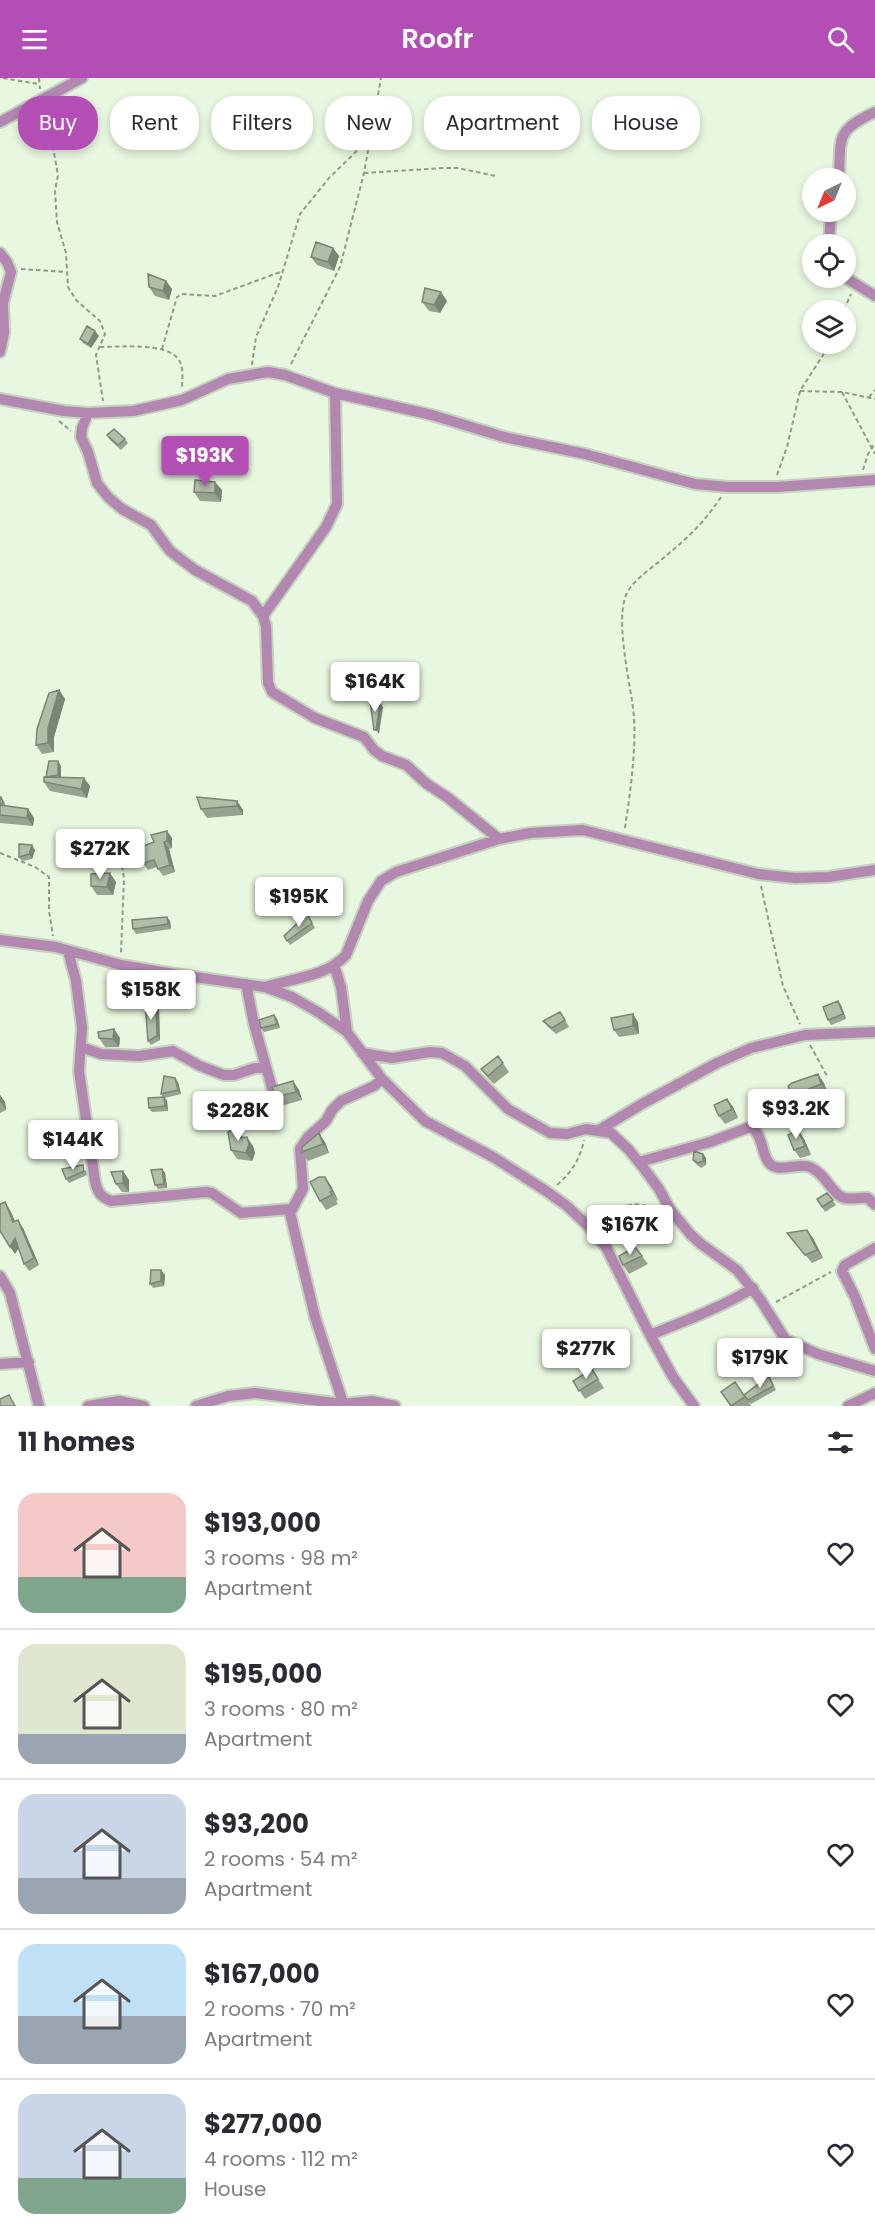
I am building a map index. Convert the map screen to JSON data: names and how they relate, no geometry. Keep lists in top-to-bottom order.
{
  "north": "bottom left",
  "page": {
    "header": "Roofr",
    "chip": [
      "Buy",
      "Rent",
      "Filters",
      "New",
      "Apartment",
      "House"
    ],
    "price": [
      "$193K",
      "$164K",
      "$272K",
      "$195K",
      "$158K",
      "$93.2K",
      "$228K",
      "$144K",
      "$167K",
      "$277K",
      "$179K"
    ],
    "heading": "11 homes",
    "list": [
      {
        "name": "$193,000",
        "note": "3 rooms · 98 m² · Apartment"
      },
      {
        "name": "$195,000",
        "note": "3 rooms · 80 m² · Apartment"
      },
      {
        "name": "$93,200",
        "note": "2 rooms · 54 m² · Apartment"
      },
      {
        "name": "$167,000",
        "note": "2 rooms · 70 m² · Apartment"
      },
      {
        "name": "$277,000",
        "note": "4 rooms · 112 m² · House"
      }
    ]
  }
}
